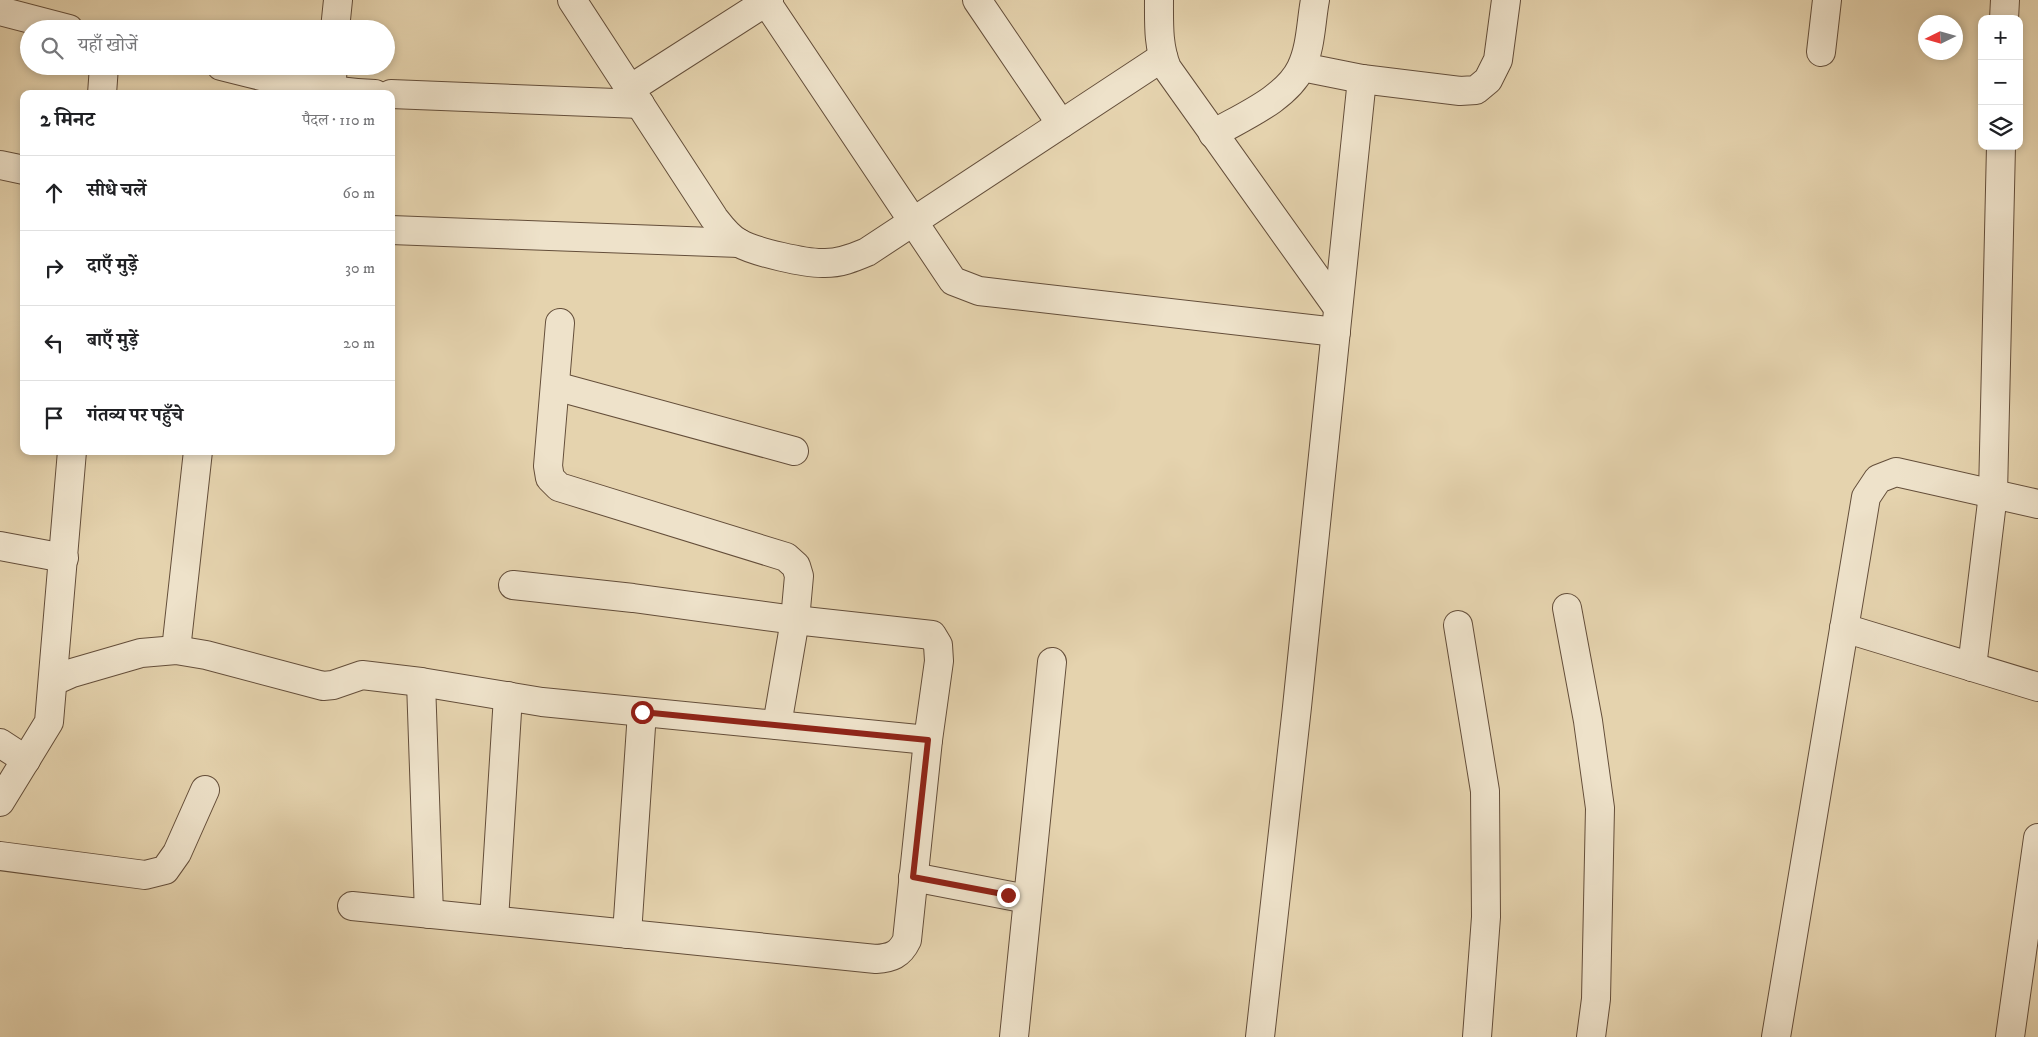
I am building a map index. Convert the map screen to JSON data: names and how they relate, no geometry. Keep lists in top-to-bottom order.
{
  "north": "left",
  "page": {
    "map_buttons": ["+", "−"],
    "search": "यहाँ खोजें",
    "heading": ["2 मिनट", "पैदल · 110 m"],
    "list": [
      ["सीधे चलें", "60 m"],
      ["दाएँ मुड़ें", "30 m"],
      ["बाएँ मुड़ें", "20 m"],
      "गंतव्य पर पहुँचे"
    ]
  }
}
